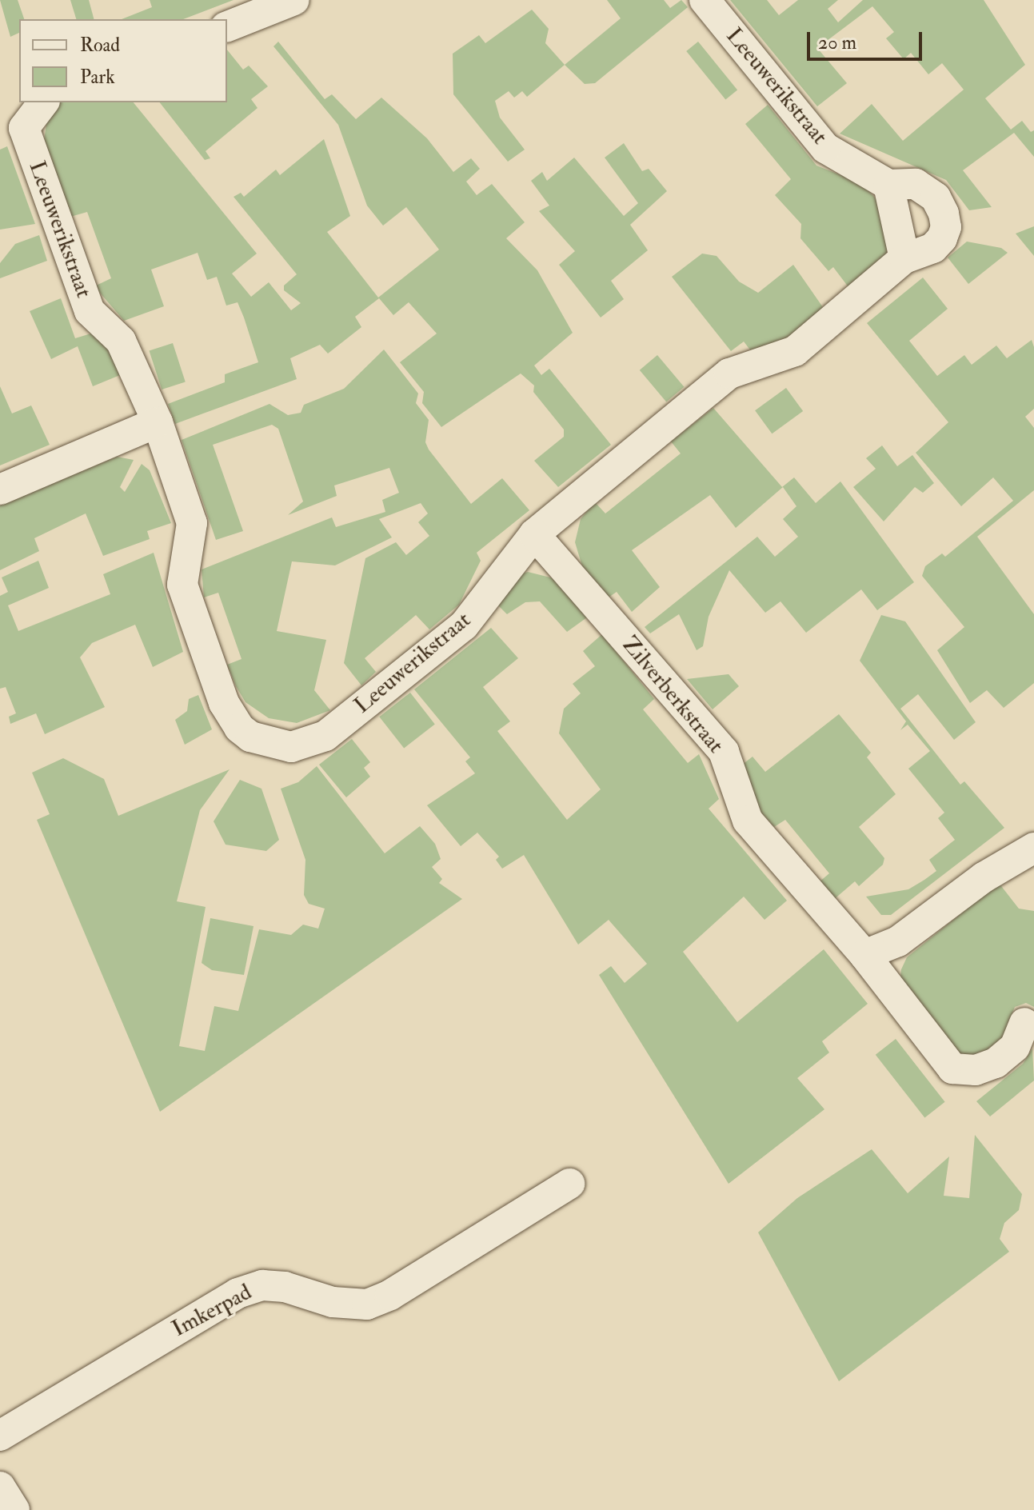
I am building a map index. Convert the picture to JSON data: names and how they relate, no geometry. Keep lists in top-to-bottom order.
{
  "streets": {
    "street": ["Leeuwerikstraat", "Zilverberkstraat", "Imkerpad"]
  },
  "crossings": [
    ["Leeuwerikstraat", "Zilverberkstraat"]
  ],
  "legend": ["Road", "Park"],
  "scale_bar": "20 m"
}
